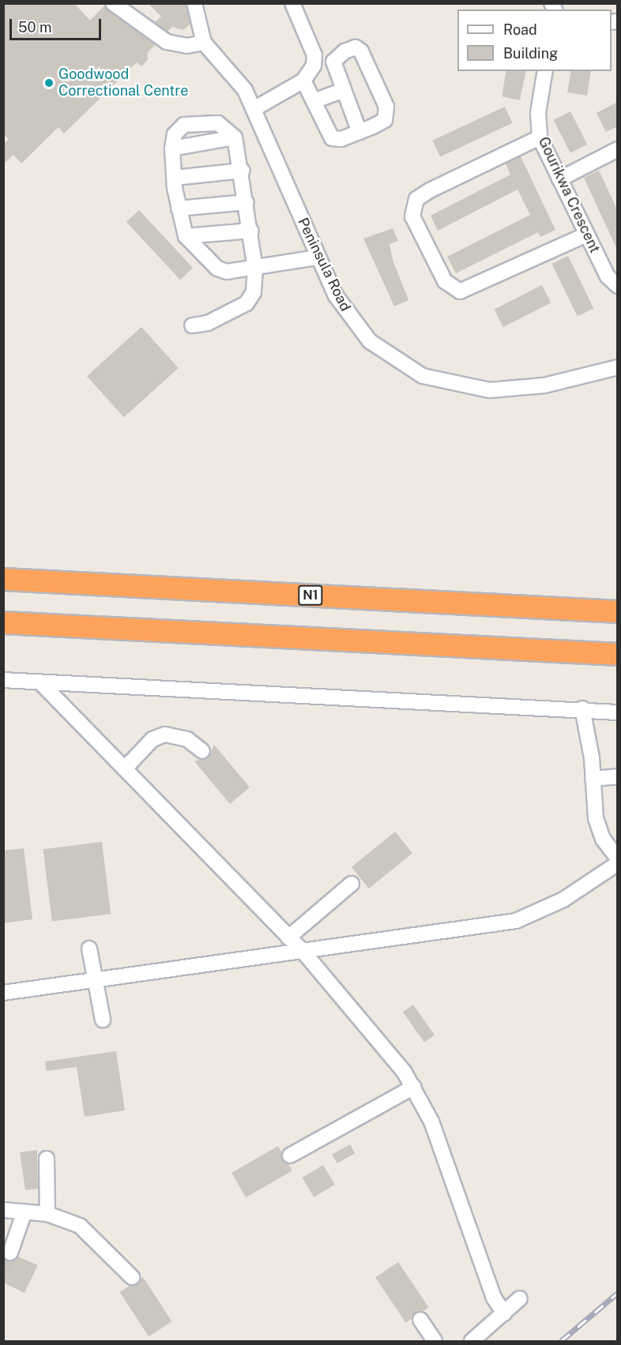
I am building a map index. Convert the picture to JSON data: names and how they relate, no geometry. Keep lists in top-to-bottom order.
{
  "streets": {
    "highway": ["N1"],
    "street": ["Gourikwa Crescent", "Peninsula Road"]
  },
  "places": ["Goodwood Correctional Centre"],
  "legend": ["Road", "Building"],
  "scale_bar": "50 m"
}
